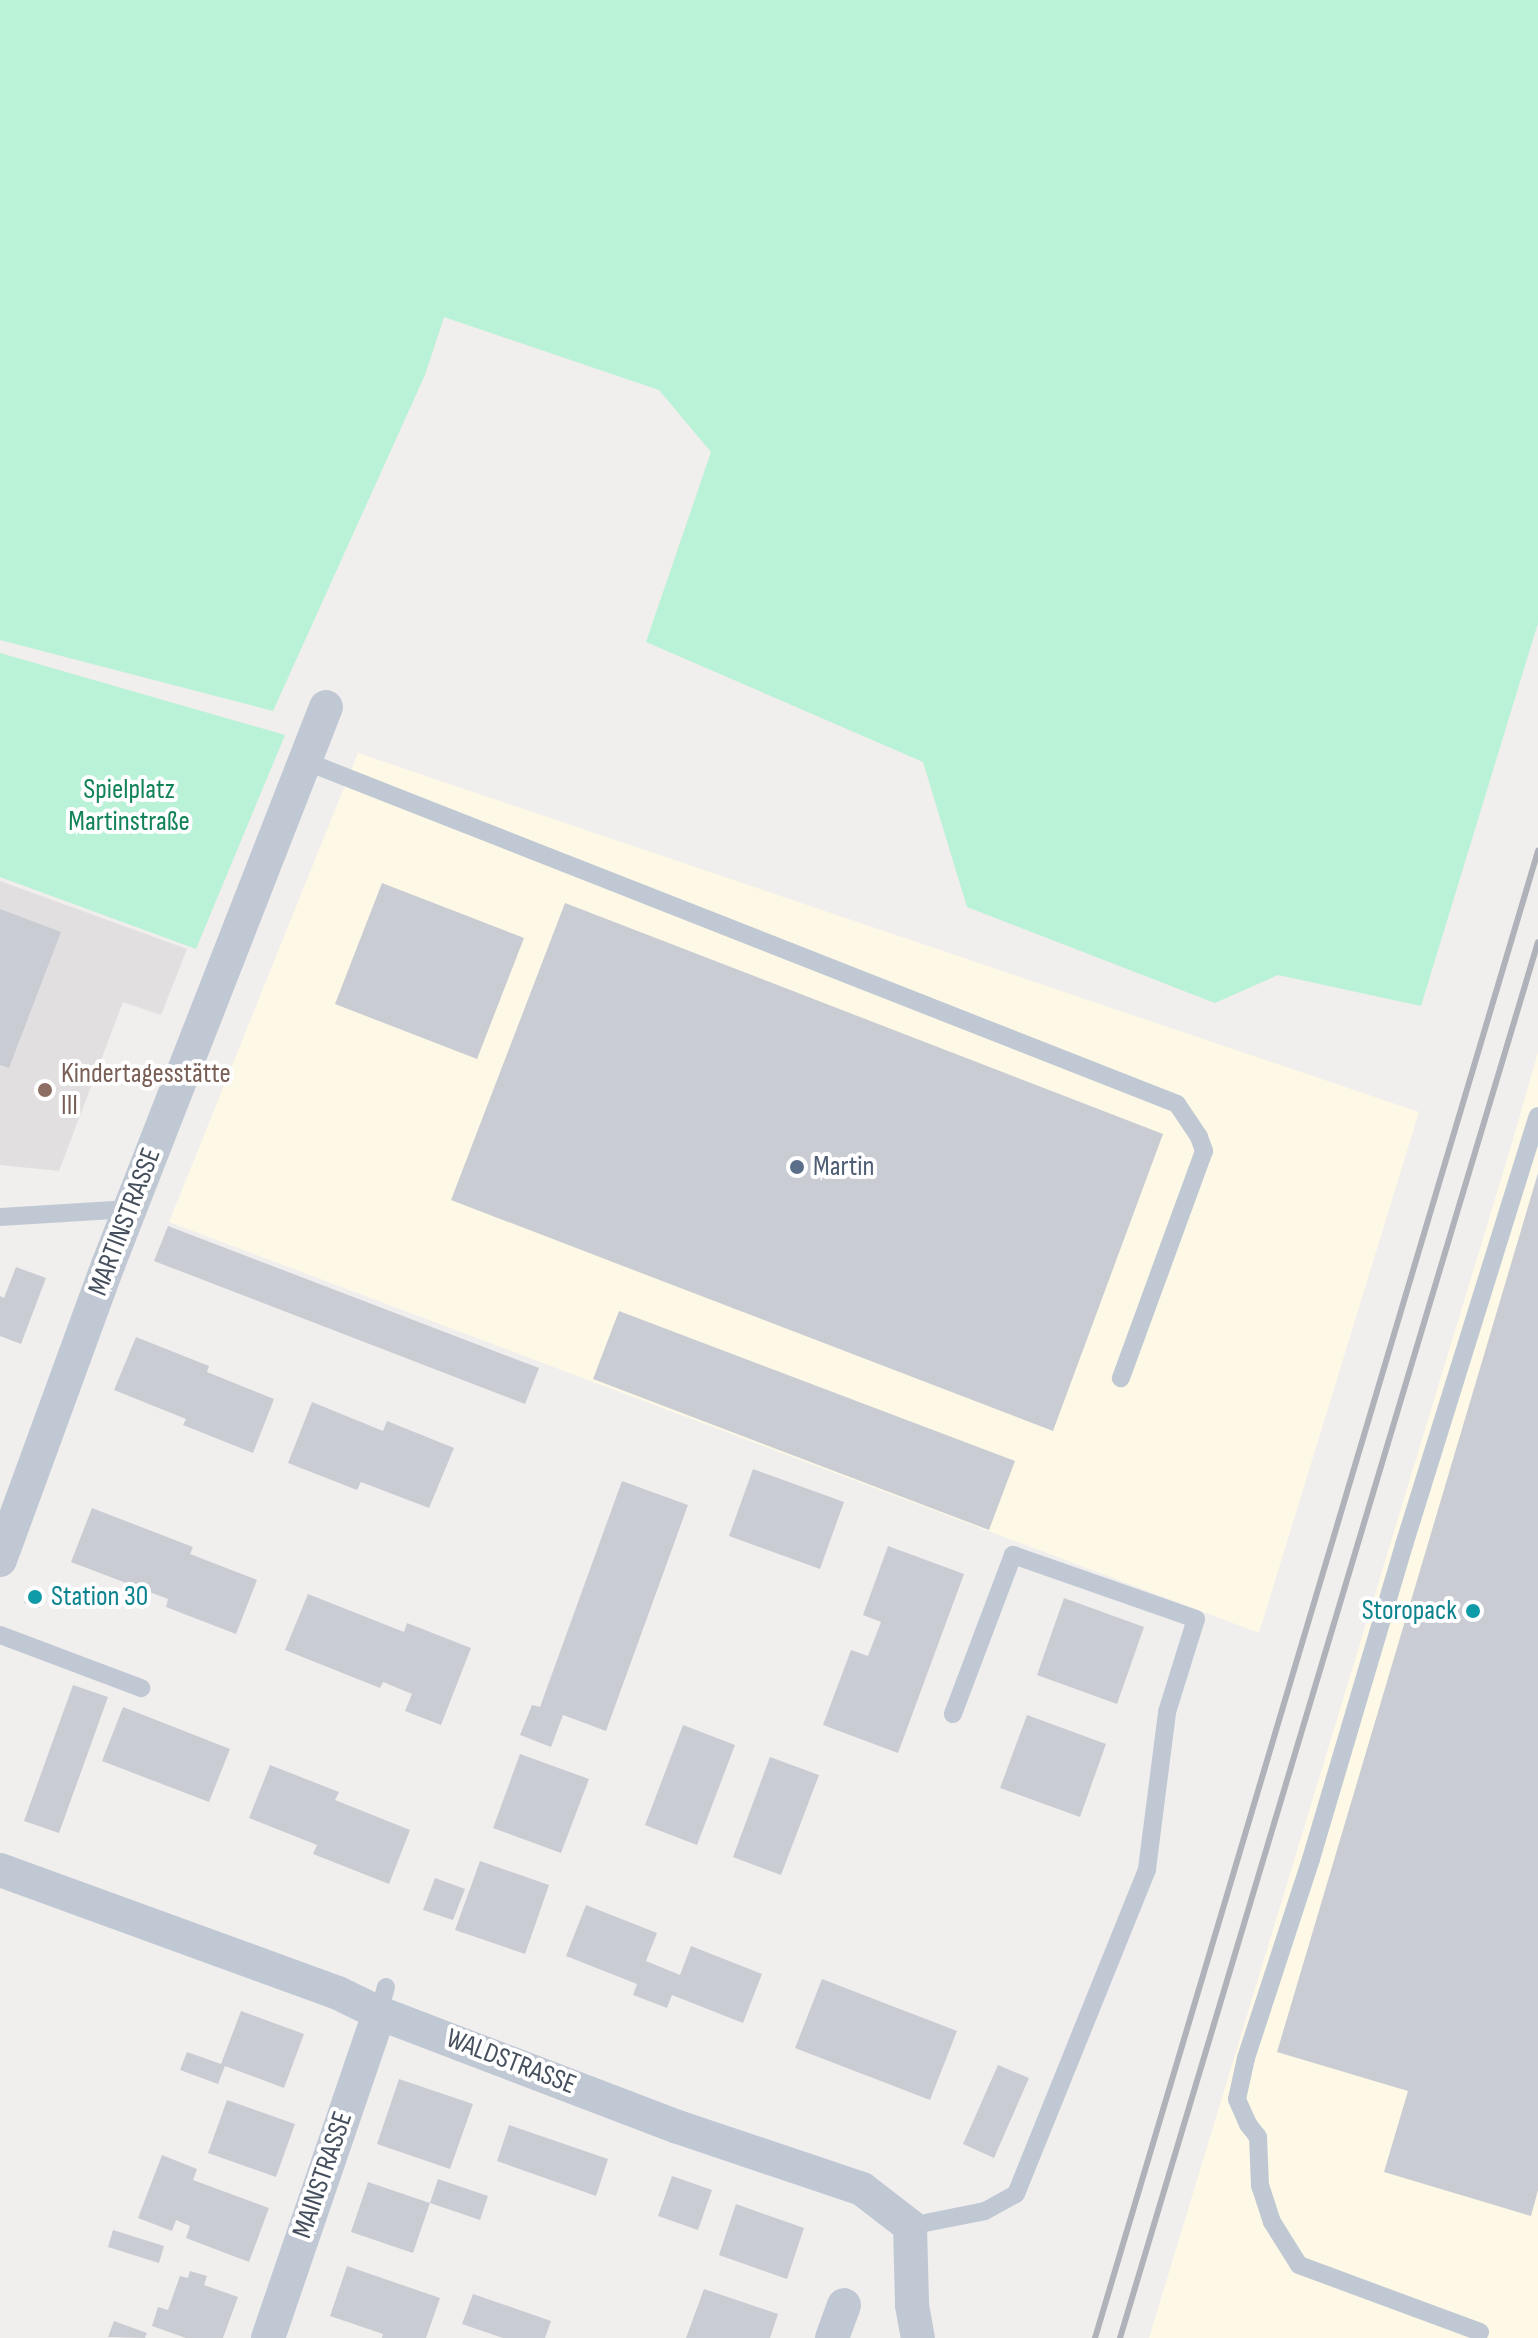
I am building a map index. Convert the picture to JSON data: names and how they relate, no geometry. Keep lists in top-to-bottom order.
{
  "streets": {
    "street": ["MARTINSTRASSE", "WALDSTRASSE", "MAINSTRASSE"]
  },
  "crossings": [
    ["WALDSTRASSE", "MAINSTRASSE"]
  ],
  "parks": ["Spielplatz Martinstraße"],
  "places": [
    "Kindertagesstätte III",
    "Martin",
    "Station 30",
    "Storopack"
  ]
}
